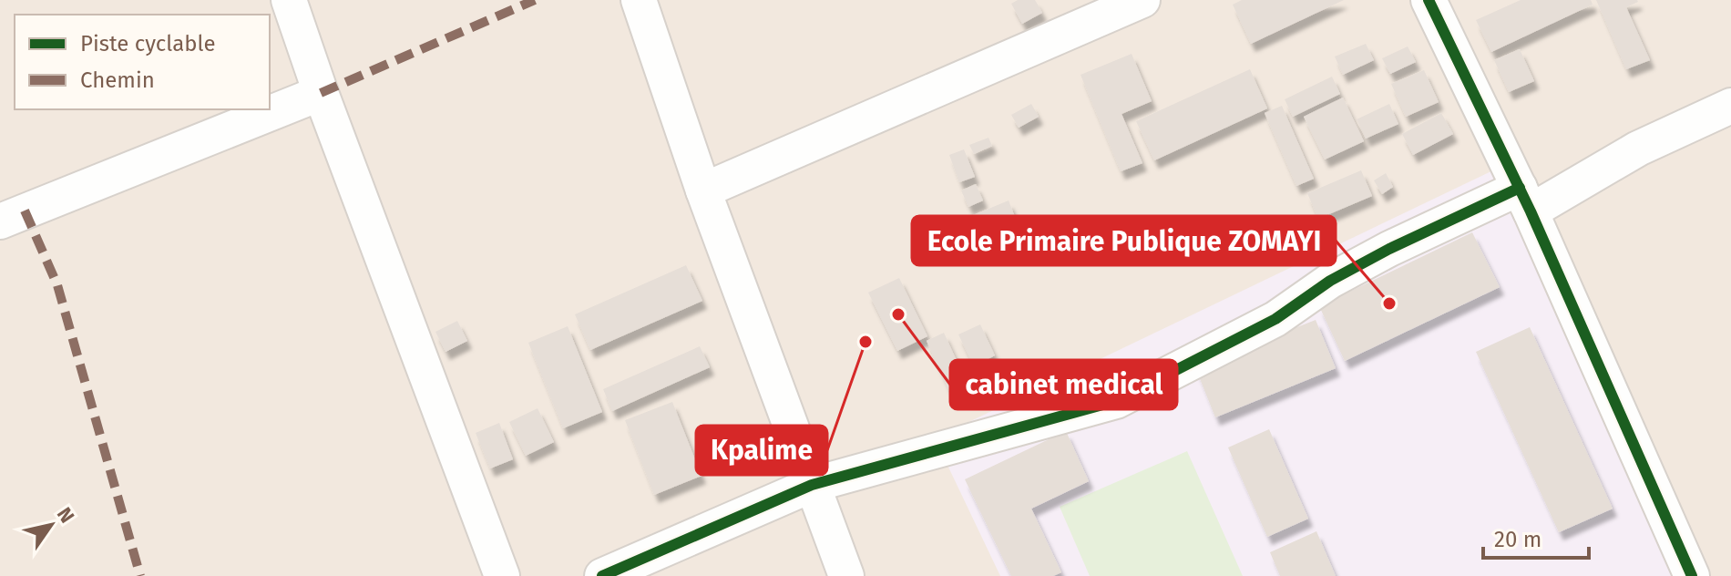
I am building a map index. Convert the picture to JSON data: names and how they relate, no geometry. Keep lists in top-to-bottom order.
{
  "places": ["Ecole Primaire Publique ZOMAYI", "cabinet medical", "Kpalime"],
  "legend": ["Piste cyclable", "Chemin"],
  "scale_bar": "20 m",
  "north": "top right"
}
